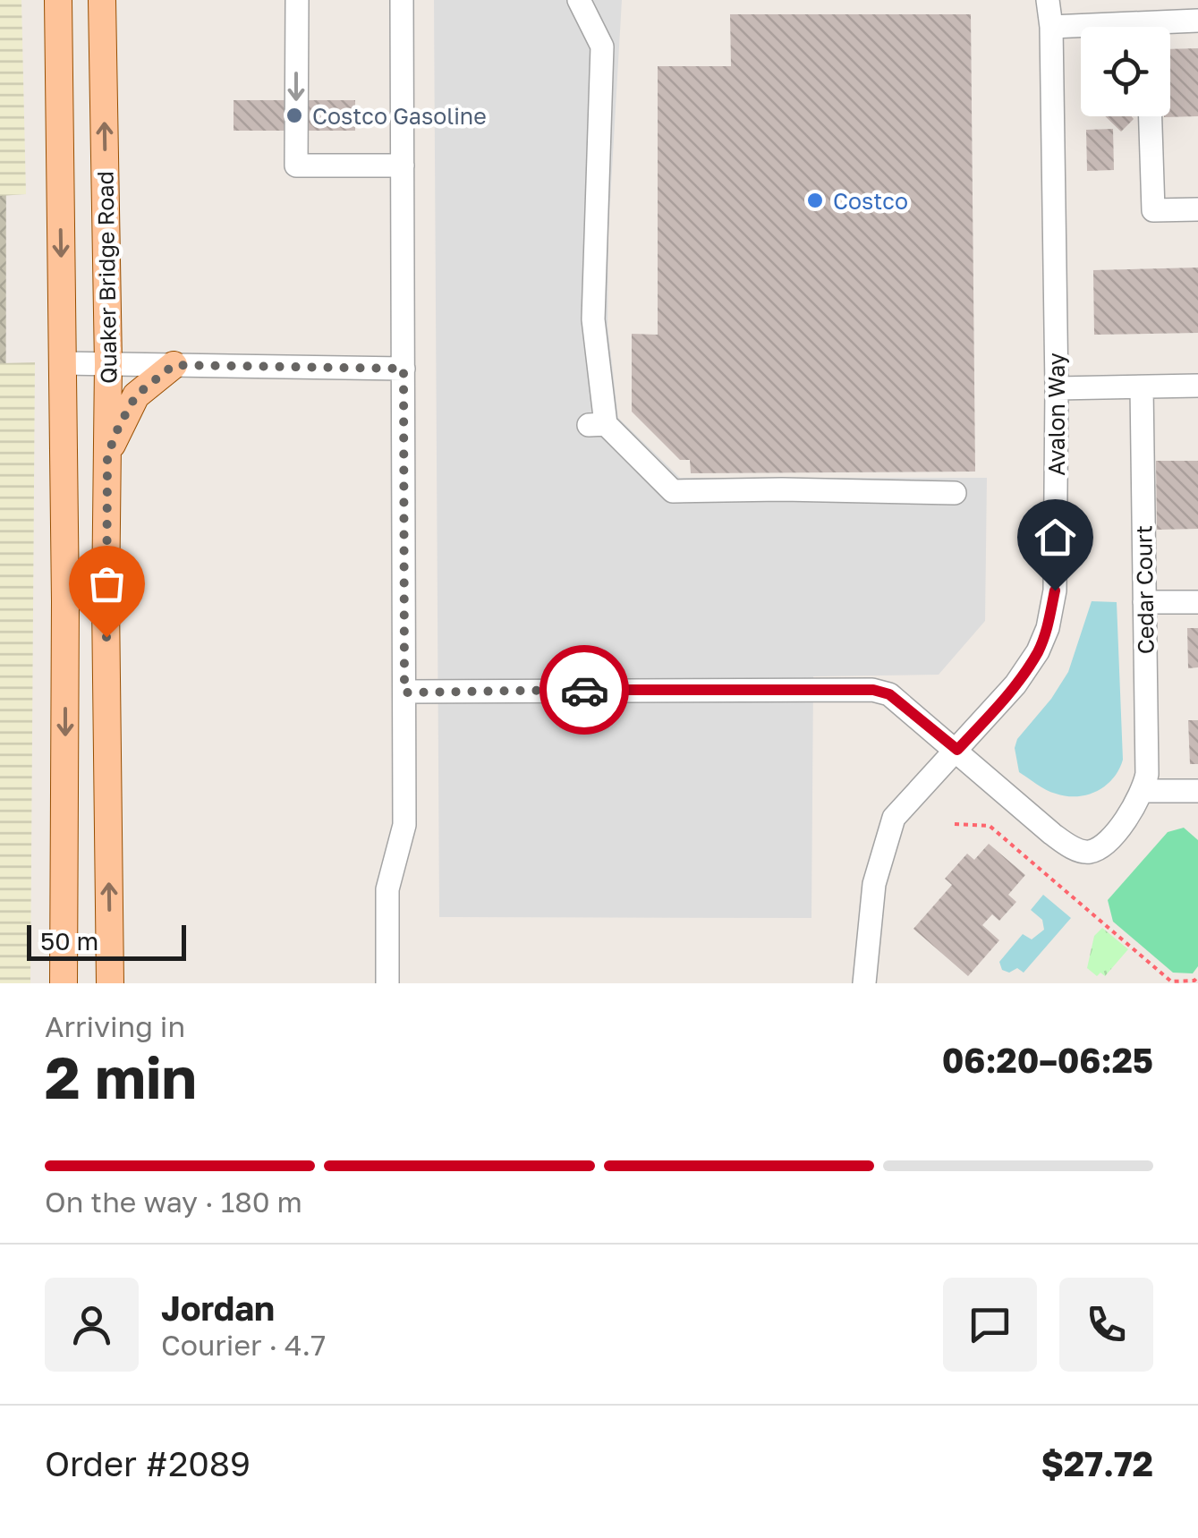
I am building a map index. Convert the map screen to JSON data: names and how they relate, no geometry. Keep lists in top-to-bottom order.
{
  "streets": {
    "main road": ["Quaker Bridge Road"],
    "street": ["Avalon Way", "Cedar Court"]
  },
  "places": ["Costco Gasoline", "Costco"],
  "scale_bar": "50 m",
  "page": {
    "scale": "50 m",
    "heading": ["2 min", "Arriving in", "06:20–06:25"],
    "panel": [
      "Jordan",
      "Courier · 4.7",
      "Order #2089",
      "$27.72"
    ],
    "bar": "On the way · 180 m"
  }
}
